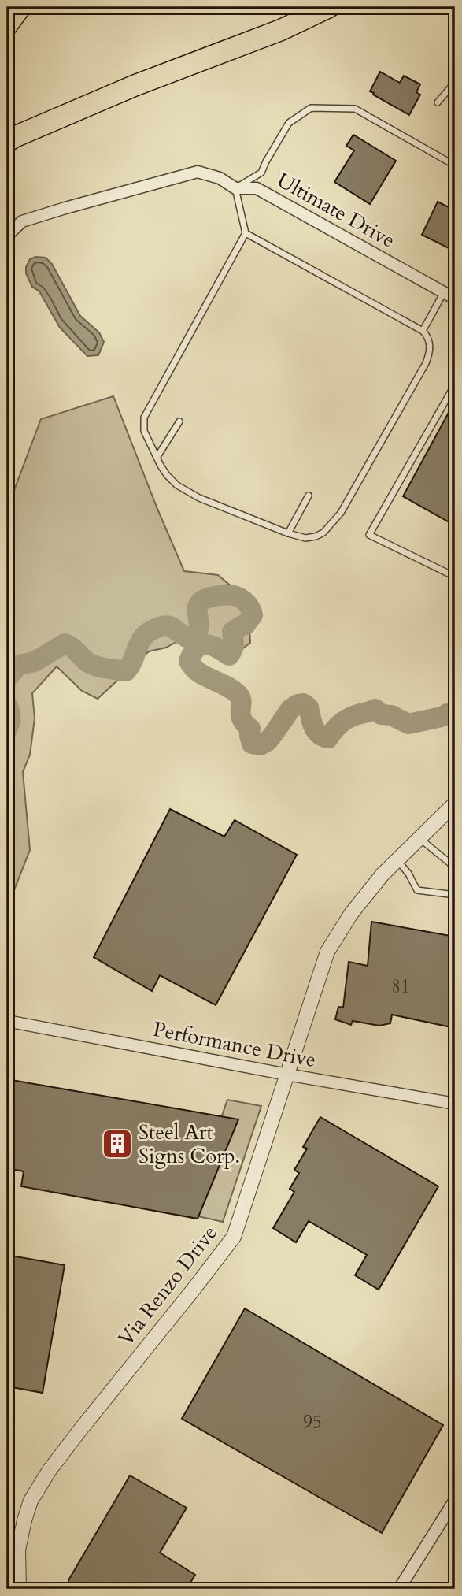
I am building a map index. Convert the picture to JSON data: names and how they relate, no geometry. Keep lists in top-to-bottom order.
{
  "streets": {
    "street": ["Ultimate Drive", "Performance Drive", "Via Renzo Drive"]
  },
  "crossings": [
    ["Performance Drive", "Via Renzo Drive"]
  ],
  "places": {
    "building": ["Steel Art Signs Corp."]
  },
  "house_numbers": ["81", "95"]
}
